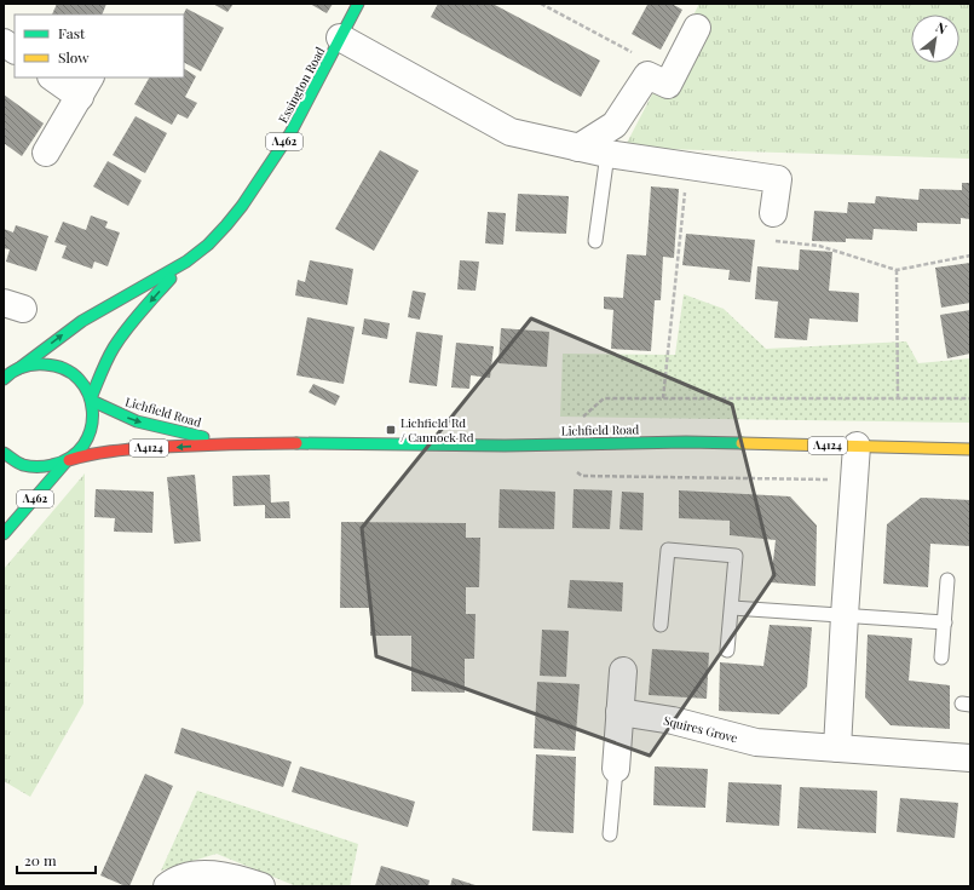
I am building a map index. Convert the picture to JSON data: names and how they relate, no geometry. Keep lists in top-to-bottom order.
{
  "streets": {
    "main road": [
      "Essington Road",
      "A462",
      "Lichfield Road",
      "A4124"
    ],
    "street": ["Squires Grove"]
  },
  "crossings": [
    ["Essington Road", "Lichfield Road"],
    ["A462", "Lichfield Road"]
  ],
  "places": {
    "transit": ["Lichfield Rd / Cannock Rd"]
  },
  "legend": ["Fast", "Slow"],
  "scale_bar": "20 m",
  "north": "top right"
}
